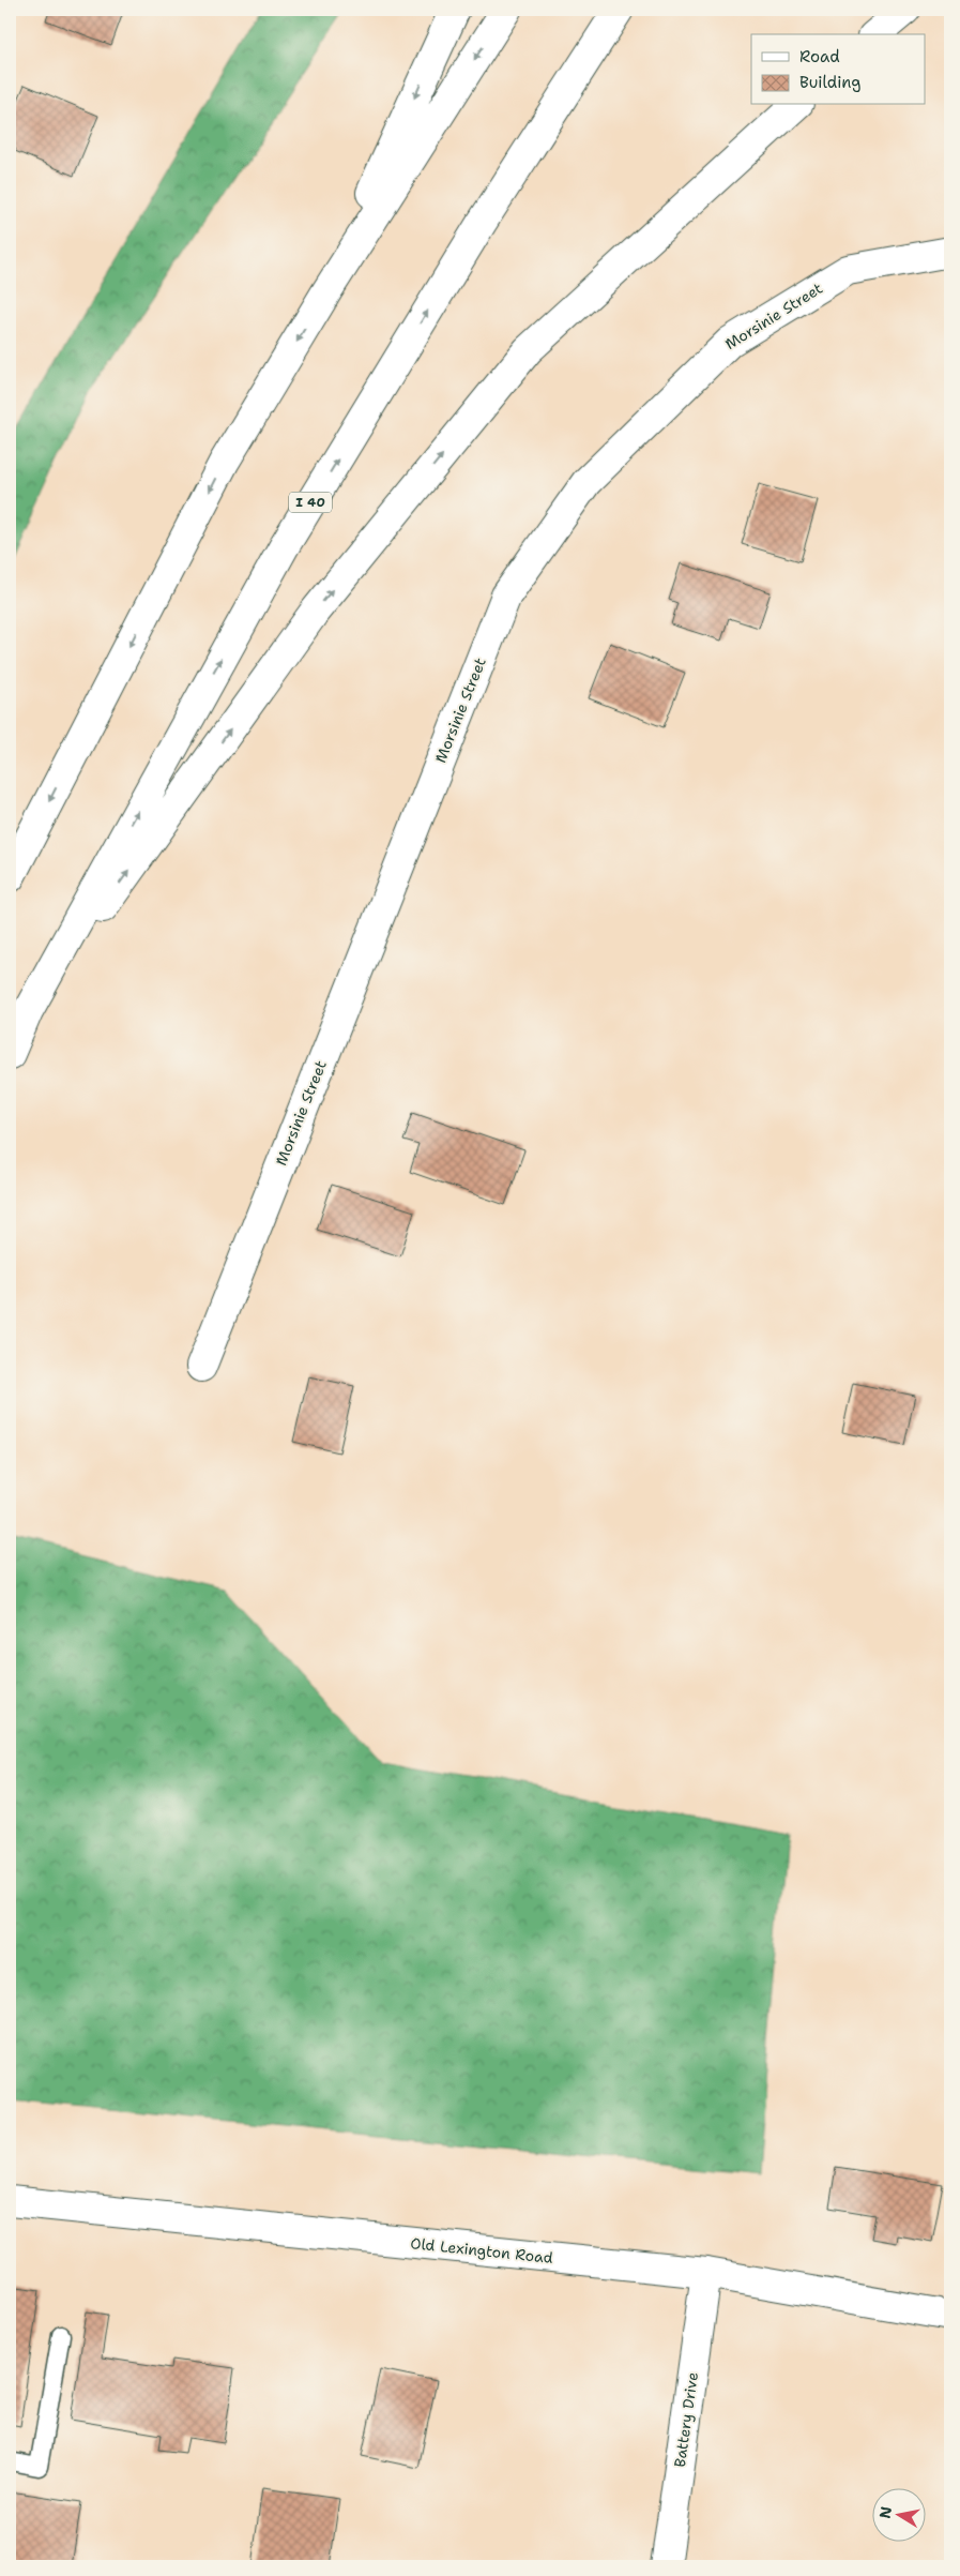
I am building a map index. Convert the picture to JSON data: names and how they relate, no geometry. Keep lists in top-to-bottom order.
{
  "streets": {
    "main road": [
      "Morsinie Street",
      "I 40",
      "Old Lexington Road",
      "Battery Drive"
    ]
  },
  "crossings": [
    ["Old Lexington Road", "Battery Drive"]
  ],
  "legend": ["Road", "Building"],
  "north": "left"
}
